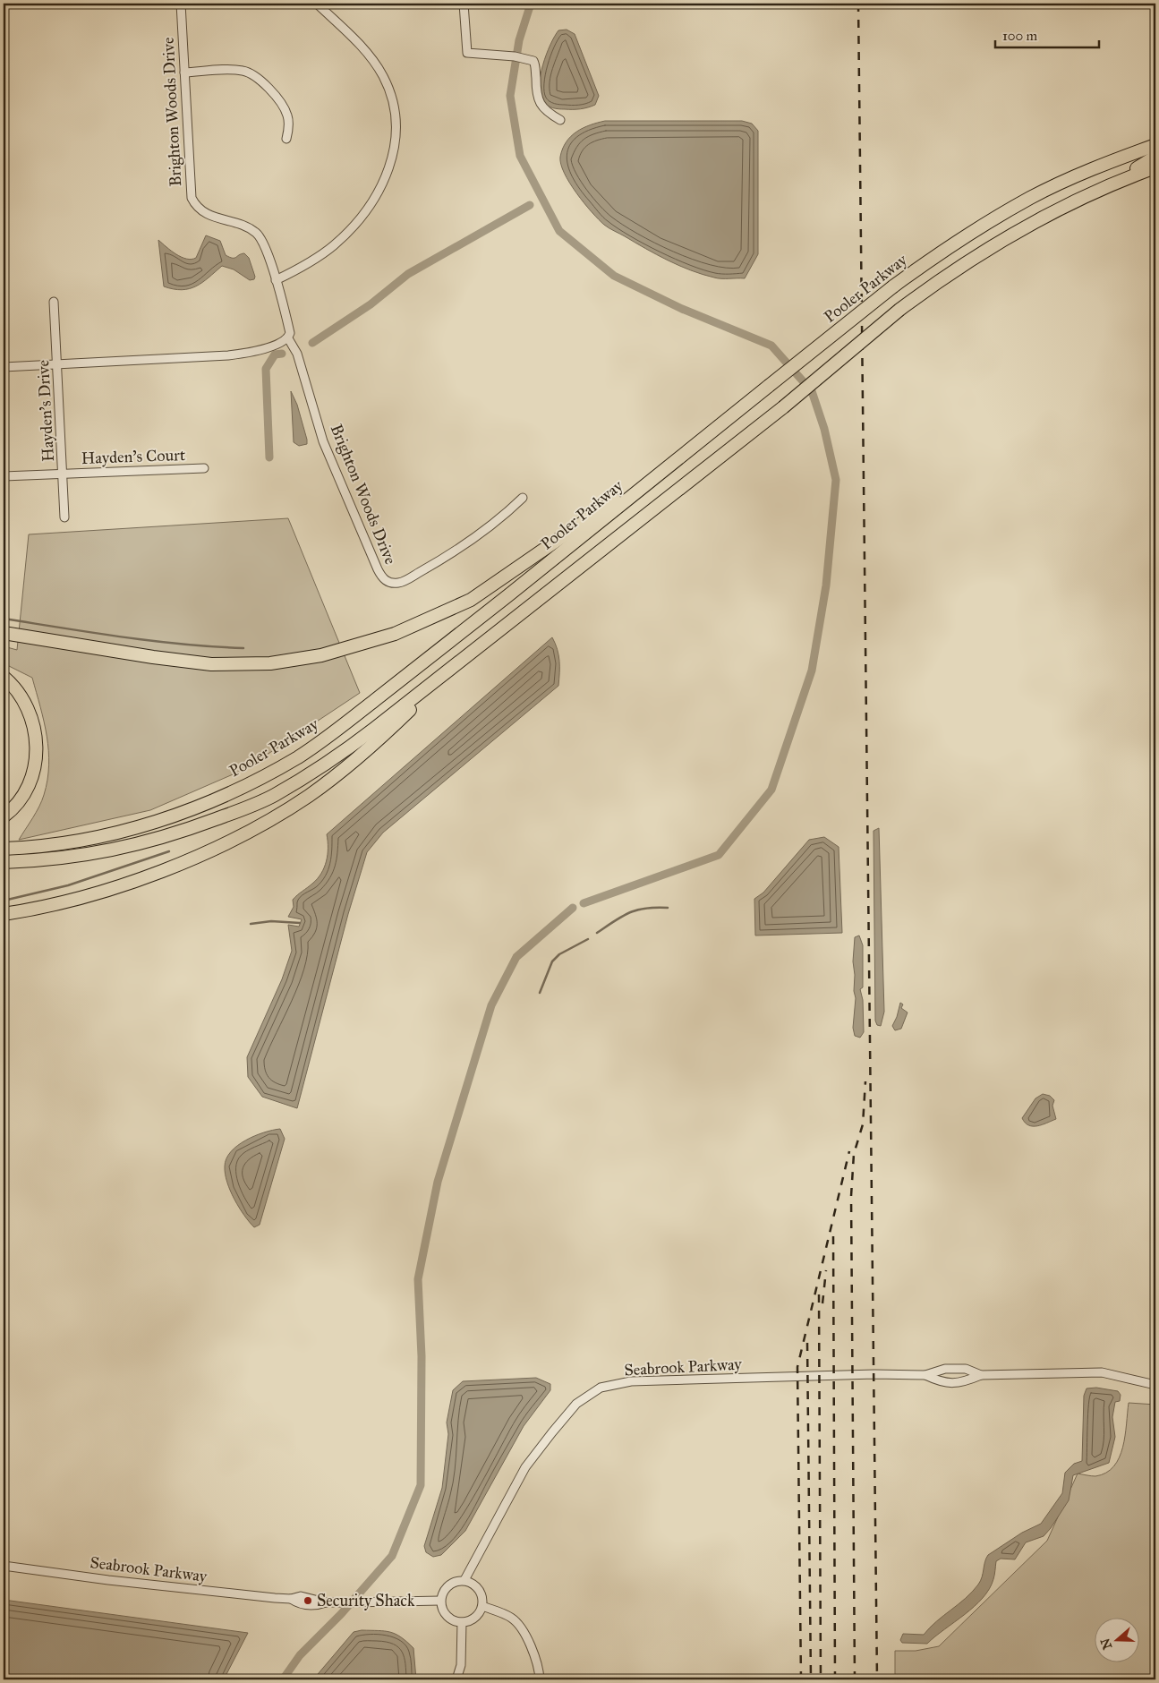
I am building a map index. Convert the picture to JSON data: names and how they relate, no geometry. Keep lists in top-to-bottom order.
{
  "streets": {
    "main road": ["Pooler Parkway"],
    "street": [
      "Brighton Woods Drive",
      "Hayden's Drive",
      "Hayden's Court",
      "Seabrook Parkway"
    ]
  },
  "crossings": [
    ["Hayden's Drive", "Hayden's Court"]
  ],
  "places": ["Security Shack"],
  "scale_bar": "100 m",
  "north": "left"
}
